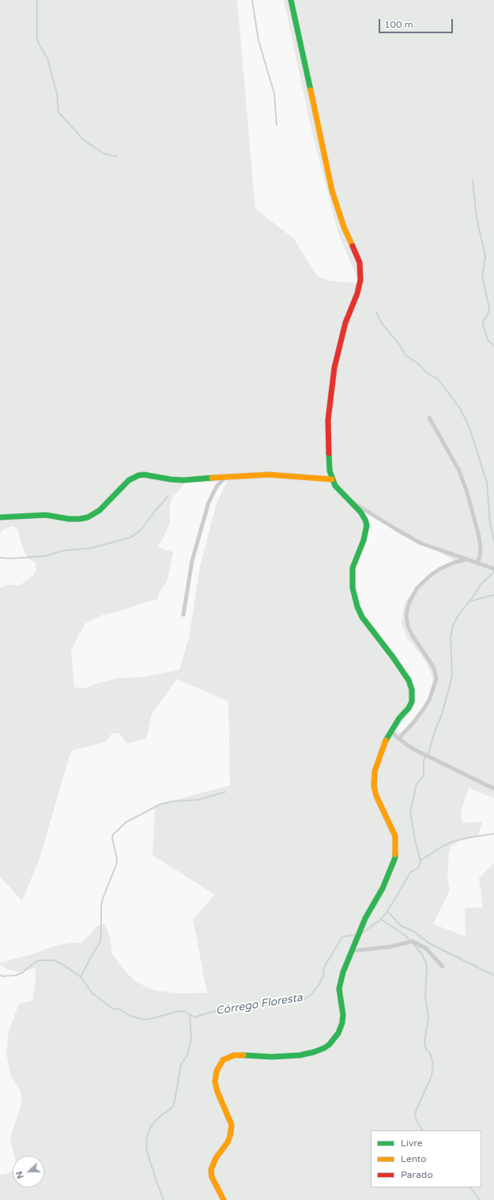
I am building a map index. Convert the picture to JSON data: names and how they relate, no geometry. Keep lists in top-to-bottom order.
{
  "water": ["Córrego Floresta"],
  "legend": ["Livre", "Lento", "Parado"],
  "scale_bar": "100 m",
  "north": "left"
}
